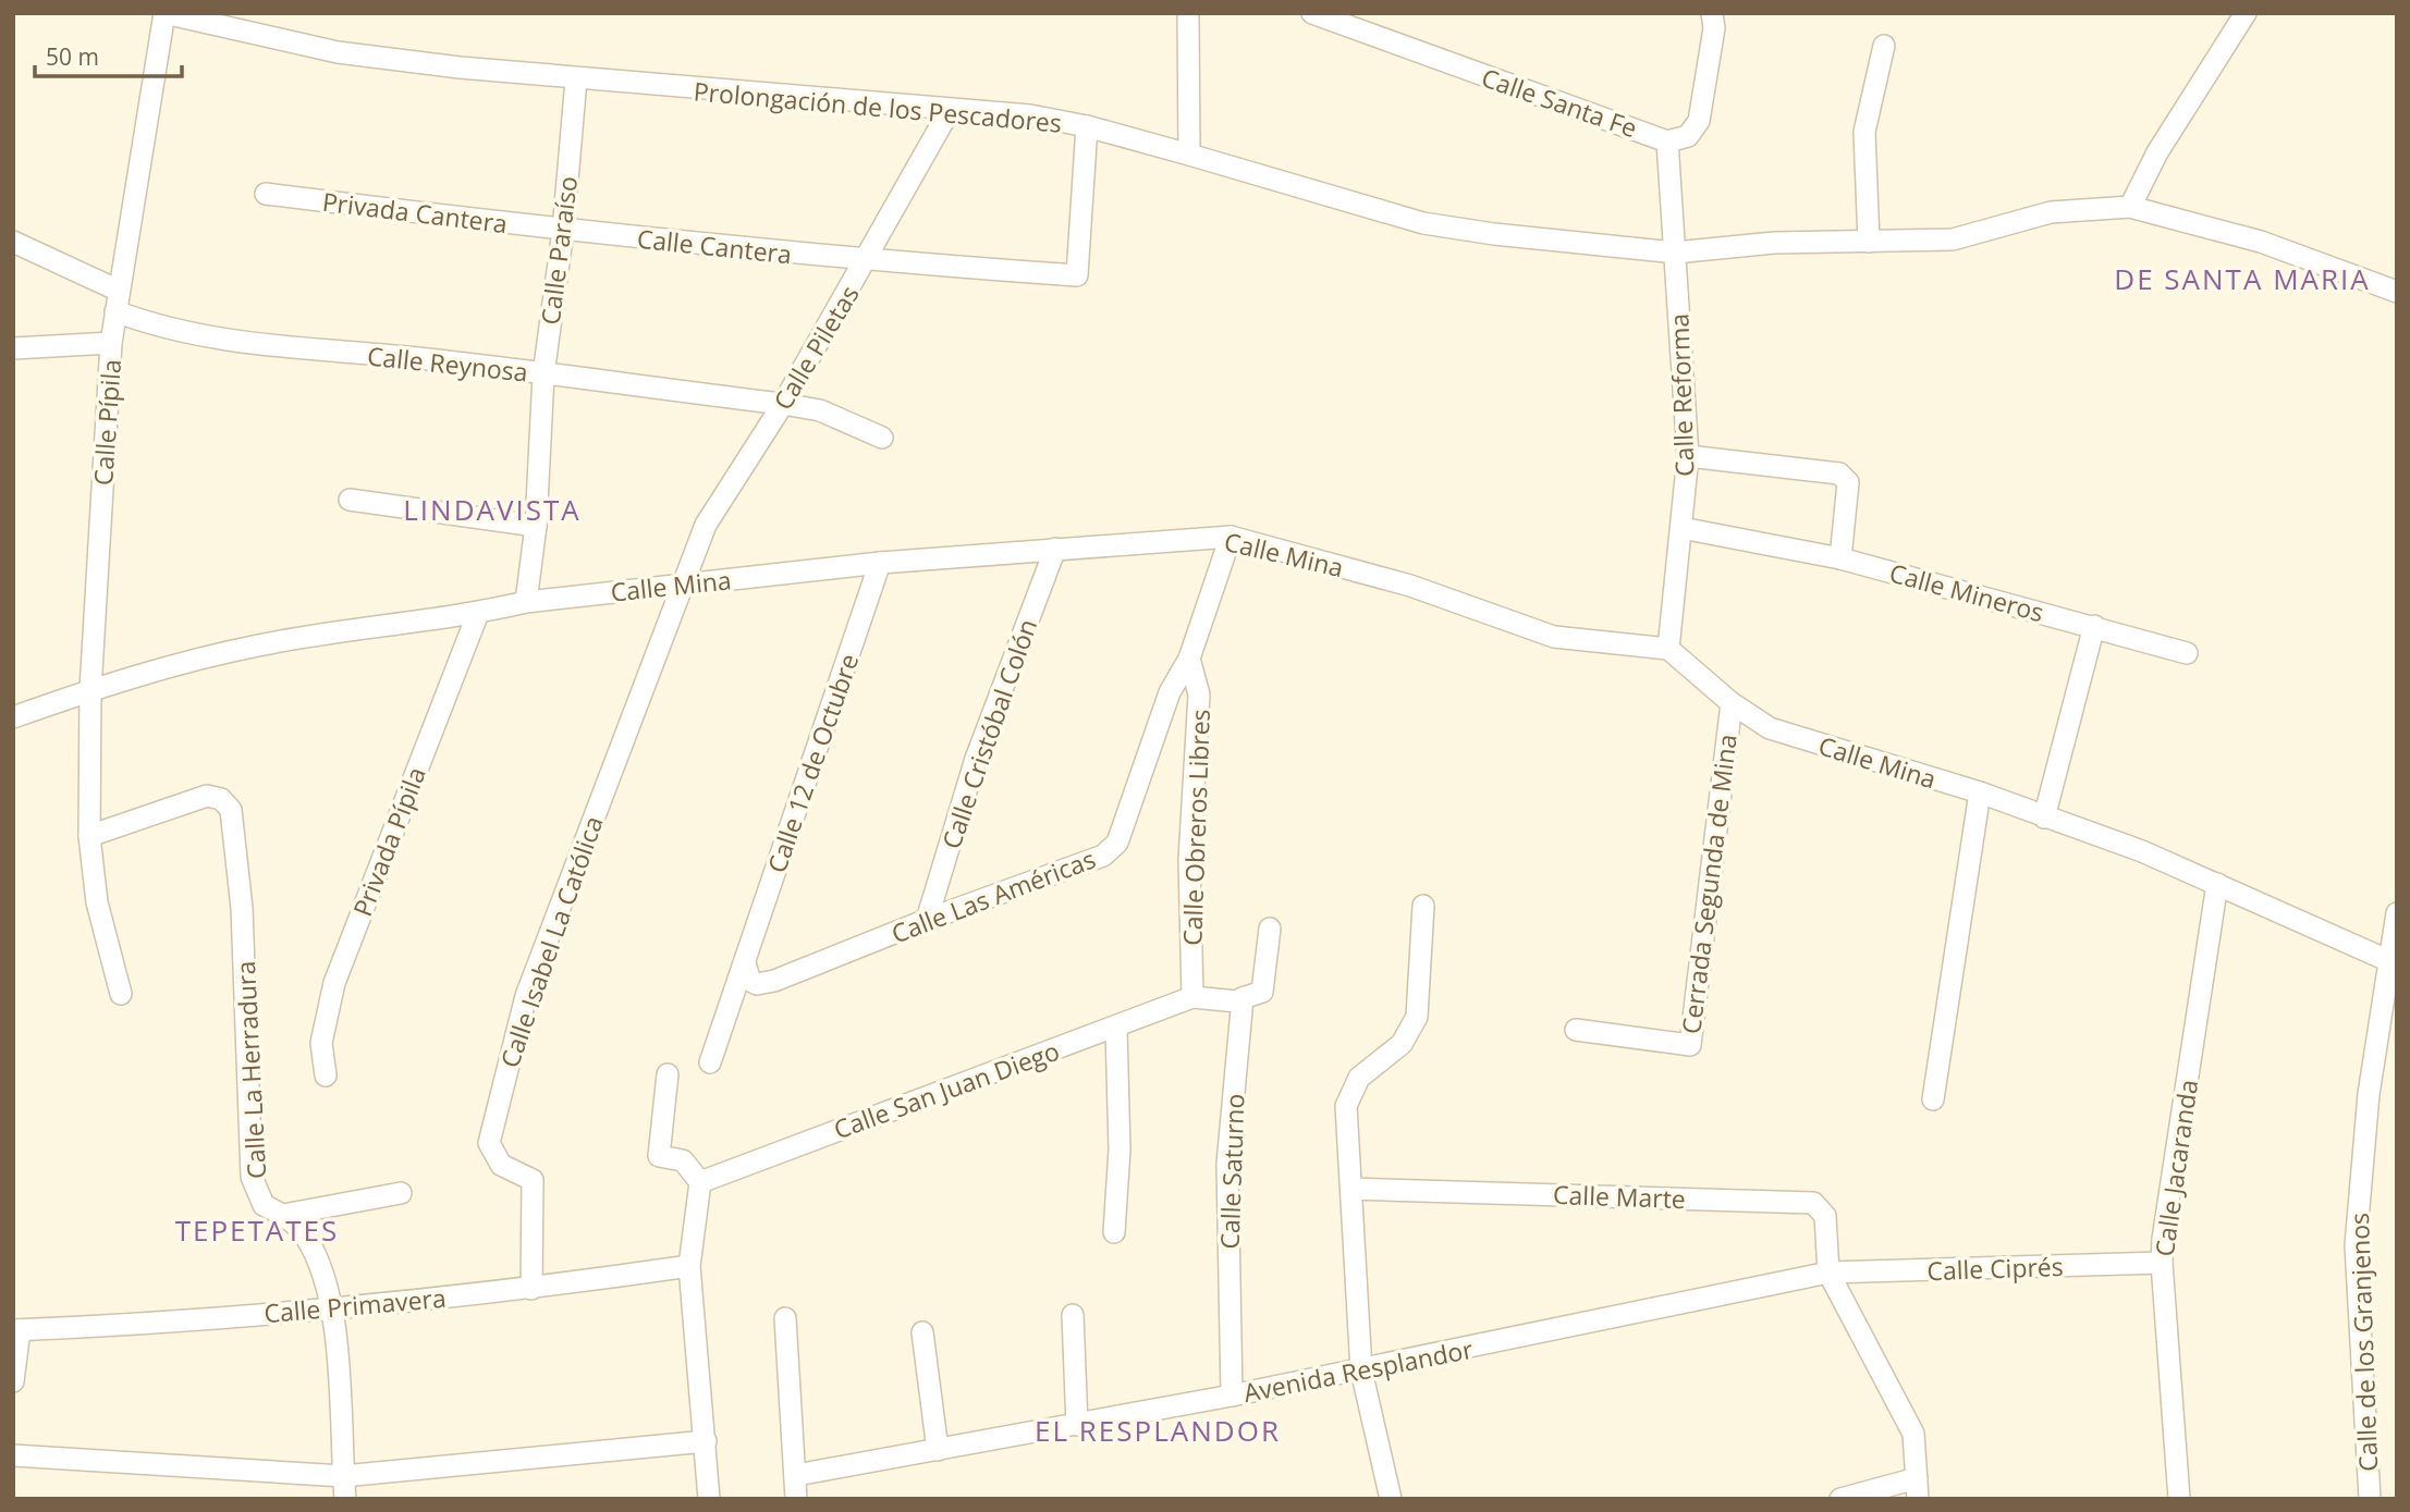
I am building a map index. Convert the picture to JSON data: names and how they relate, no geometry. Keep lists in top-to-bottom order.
{
  "streets": {
    "street": [
      "Calle Santa Fe",
      "Prolongación de los Pescadores",
      "Privada Cantera",
      "Calle Cantera",
      "Calle Paraíso",
      "Calle Piletas",
      "Calle Reynosa",
      "Calle Reforma",
      "Calle Pípila",
      "Calle Mina",
      "Calle Mineros",
      "Calle Cristóbal Colón",
      "Calle 12 de Octubre",
      "Calle Obreros Libres",
      "Privada Pípila",
      "Cerrada Segunda de Mina",
      "Calle Las Américas",
      "Calle Isabel La Católica",
      "Calle La Herradura",
      "Calle San Juan Diego",
      "Calle Jacaranda",
      "Calle Saturno",
      "Calle Marte",
      "Calle Ciprés",
      "Calle Primavera",
      "Calle de los Granjenos",
      "Avenida Resplandor"
    ]
  },
  "crossings": [
    ["Calle Santa Fe", "Calle Reforma"],
    ["Prolongación de los Pescadores", "Calle Paraíso"],
    ["Prolongación de los Pescadores", "Calle Piletas"],
    ["Prolongación de los Pescadores", "Calle Reforma"],
    ["Prolongación de los Pescadores", "Calle Pípila"],
    ["Privada Cantera", "Calle Cantera"],
    ["Privada Cantera", "Calle Paraíso"],
    ["Calle Cantera", "Calle Paraíso"],
    ["Calle Cantera", "Calle Piletas"],
    ["Calle Paraíso", "Calle Reynosa"],
    ["Calle Paraíso", "Calle Mina"],
    ["Calle Piletas", "Calle Reynosa"],
    ["Calle Piletas", "Calle Mina"],
    ["Calle Piletas", "Calle Isabel La Católica"],
    ["Calle Reynosa", "Calle Pípila"],
    ["Calle Reforma", "Calle Mina"],
    ["Calle Reforma", "Calle Mineros"],
    ["Calle Pípila", "Calle Mina"],
    ["Calle Pípila", "Calle La Herradura"],
    ["Calle Mina", "Calle Cristóbal Colón"],
    ["Calle Mina", "Calle 12 de Octubre"],
    ["Calle Mina", "Privada Pípila"],
    ["Calle Mina", "Cerrada Segunda de Mina"],
    ["Calle Mina", "Calle Las Américas"],
    ["Calle Mina", "Calle Isabel La Católica"],
    ["Calle Mina", "Calle Jacaranda"],
    ["Calle Mina", "Calle de los Granjenos"],
    ["Calle Cristóbal Colón", "Calle Las Américas"],
    ["Calle 12 de Octubre", "Calle Las Américas"],
    ["Calle Obreros Libres", "Calle Las Américas"],
    ["Calle Obreros Libres", "Calle San Juan Diego"],
    ["Calle Isabel La Católica", "Calle Primavera"],
    ["Calle La Herradura", "Calle Primavera"],
    ["Calle Jacaranda", "Calle Ciprés"],
    ["Calle Saturno", "Avenida Resplandor"],
    ["Calle Marte", "Calle Ciprés"],
    ["Calle Marte", "Avenida Resplandor"],
    ["Calle Ciprés", "Avenida Resplandor"]
  ],
  "districts": [
    "DE SANTA MARIA",
    "LINDAVISTA",
    "TEPETATES",
    "EL RESPLANDOR"
  ],
  "scale_bar": "50 m"
}
